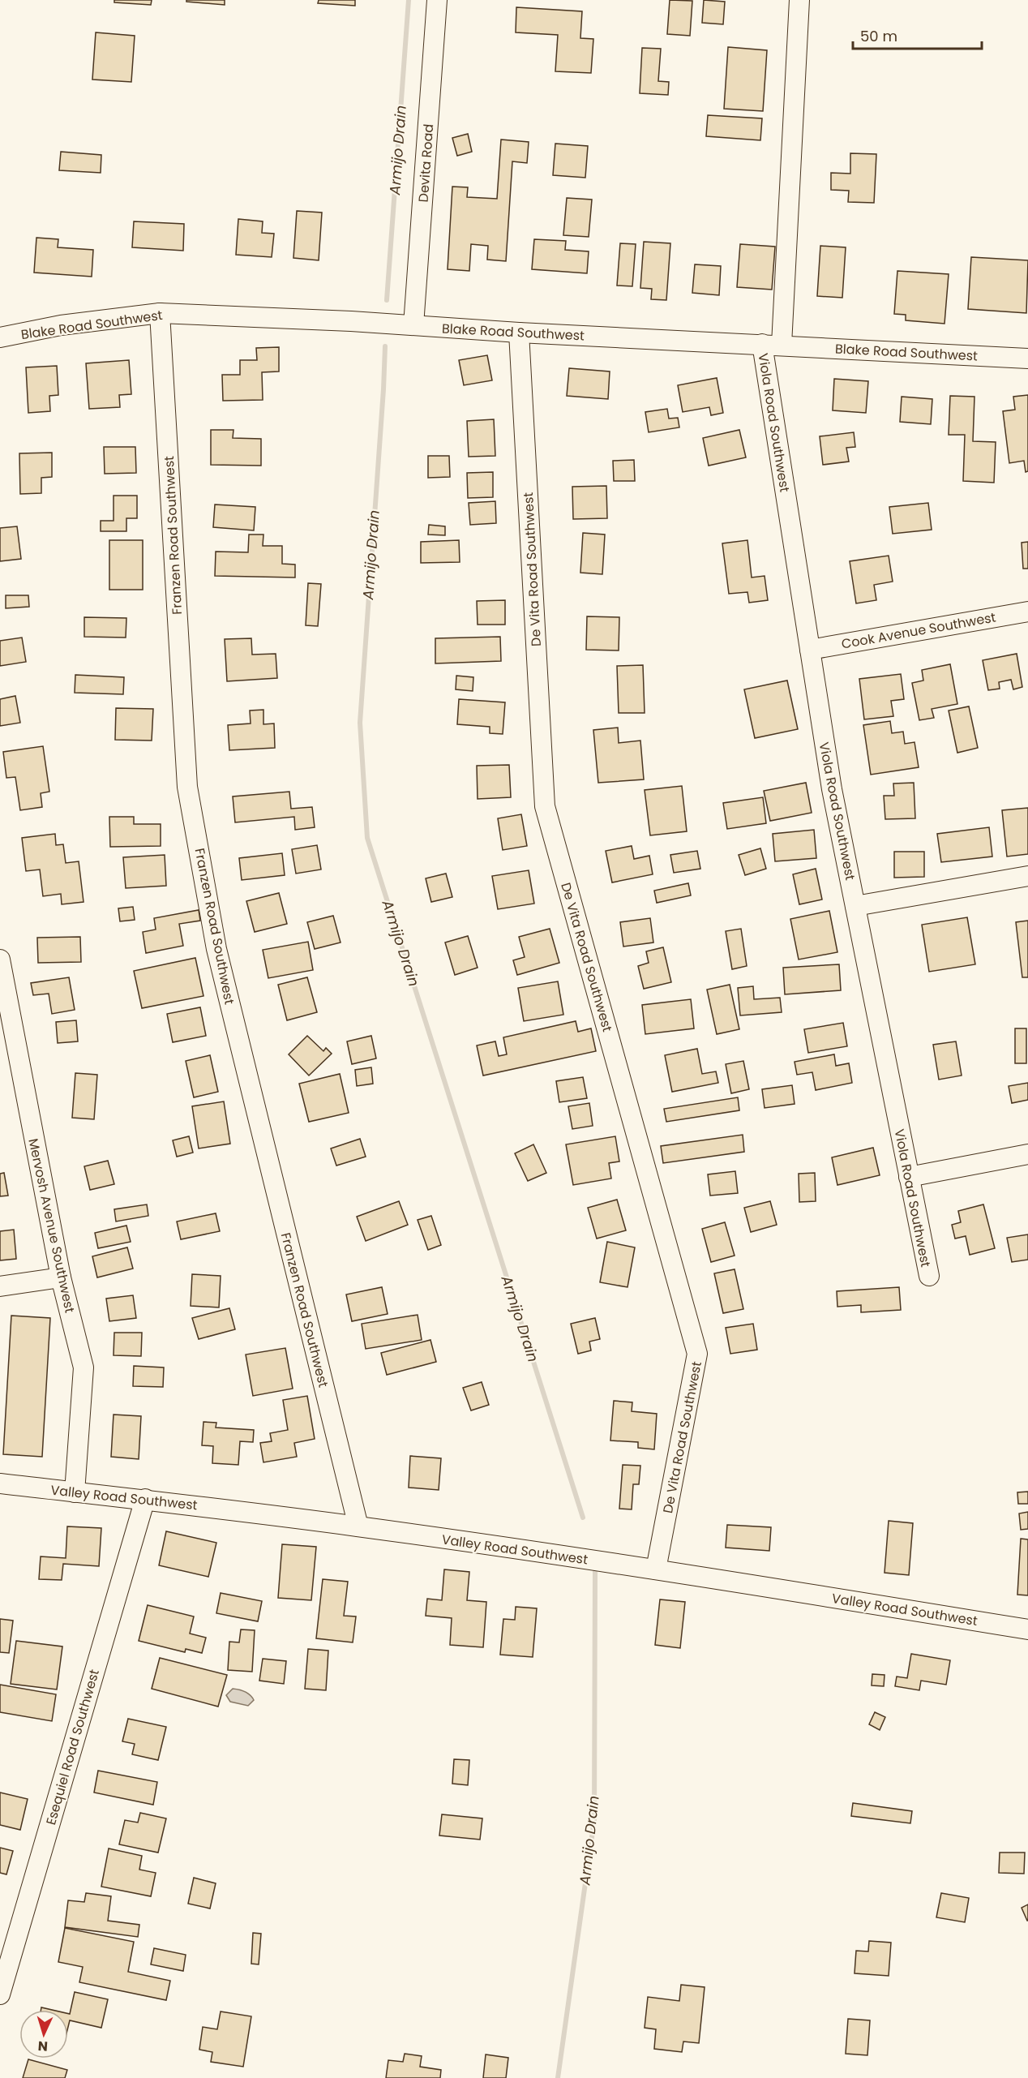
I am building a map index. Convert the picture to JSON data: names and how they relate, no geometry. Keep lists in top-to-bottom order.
{
  "streets": {
    "street": [
      "Devita Road",
      "Blake Road Southwest",
      "Viola Road Southwest",
      "Franzen Road Southwest",
      "De Vita Road Southwest",
      "Cook Avenue Southwest",
      "Mervosh Avenue Southwest",
      "Valley Road Southwest",
      "Esequiel Road Southwest"
    ]
  },
  "crossings": [
    ["Devita Road", "Blake Road Southwest"],
    ["Blake Road Southwest", "Viola Road Southwest"],
    ["Blake Road Southwest", "Franzen Road Southwest"],
    ["Blake Road Southwest", "De Vita Road Southwest"],
    ["Viola Road Southwest", "Cook Avenue Southwest"],
    ["Franzen Road Southwest", "Valley Road Southwest"],
    ["De Vita Road Southwest", "Valley Road Southwest"],
    ["Mervosh Avenue Southwest", "Valley Road Southwest"],
    ["Valley Road Southwest", "Esequiel Road Southwest"]
  ],
  "water": ["Armijo Drain"],
  "scale_bar": "50 m",
  "north": "bottom"
}
